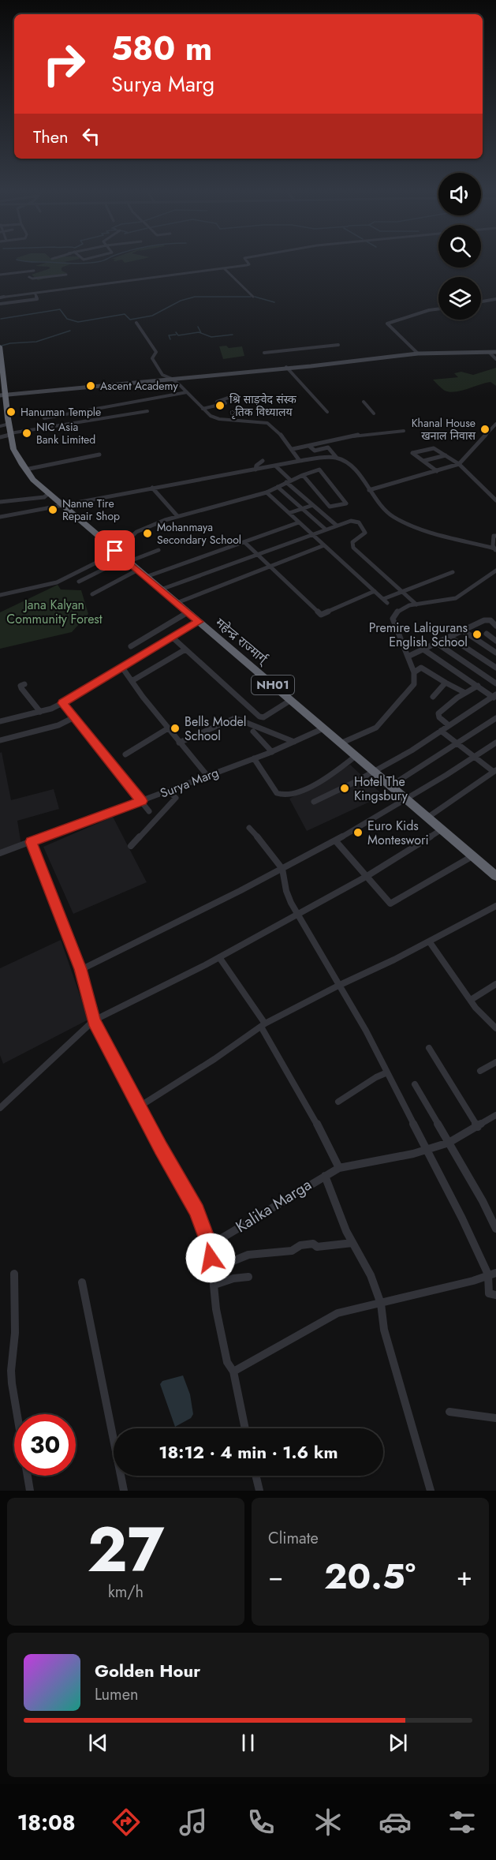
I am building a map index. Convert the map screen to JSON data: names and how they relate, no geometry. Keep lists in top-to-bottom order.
{
  "streets": {
    "highway": ["महेन्द्र राज्मार्ग्", "NH01"],
    "street": ["Surya Marg", "Kalika Marga"]
  },
  "crossings": [
    ["महेन्द्र राज्मार्ग्", "Surya Marg"]
  ],
  "parks": ["Jana Kalyan Community Forest"],
  "places": [
    "Ascent Academy",
    "श्रि साङ्वेद संस्क ृतिक विध्यालय",
    "Hanuman Temple",
    "Khanal House खनाल निवास",
    "NIC Asia Bank Limited",
    "Nanne Tire Repair Shop",
    "Mohanmaya Secondary School",
    "Premire Laligurans English School",
    "Bells Model School",
    "Hotel The Kingsbury",
    "Euro Kids Monteswori"
  ],
  "page": {
    "turn": ["580 m", "Surya Marg"],
    "then": "Then",
    "limit": "30",
    "trip": "18:12 · 4 min · 1.6 km",
    "tile": [
      ["27", "km/h"],
      "Climate"
    ],
    "heat": ["−", "20.5°", "+"],
    "song": ["Golden Hour", "Lumen"],
    "tabs": "18:08"
  }
}
